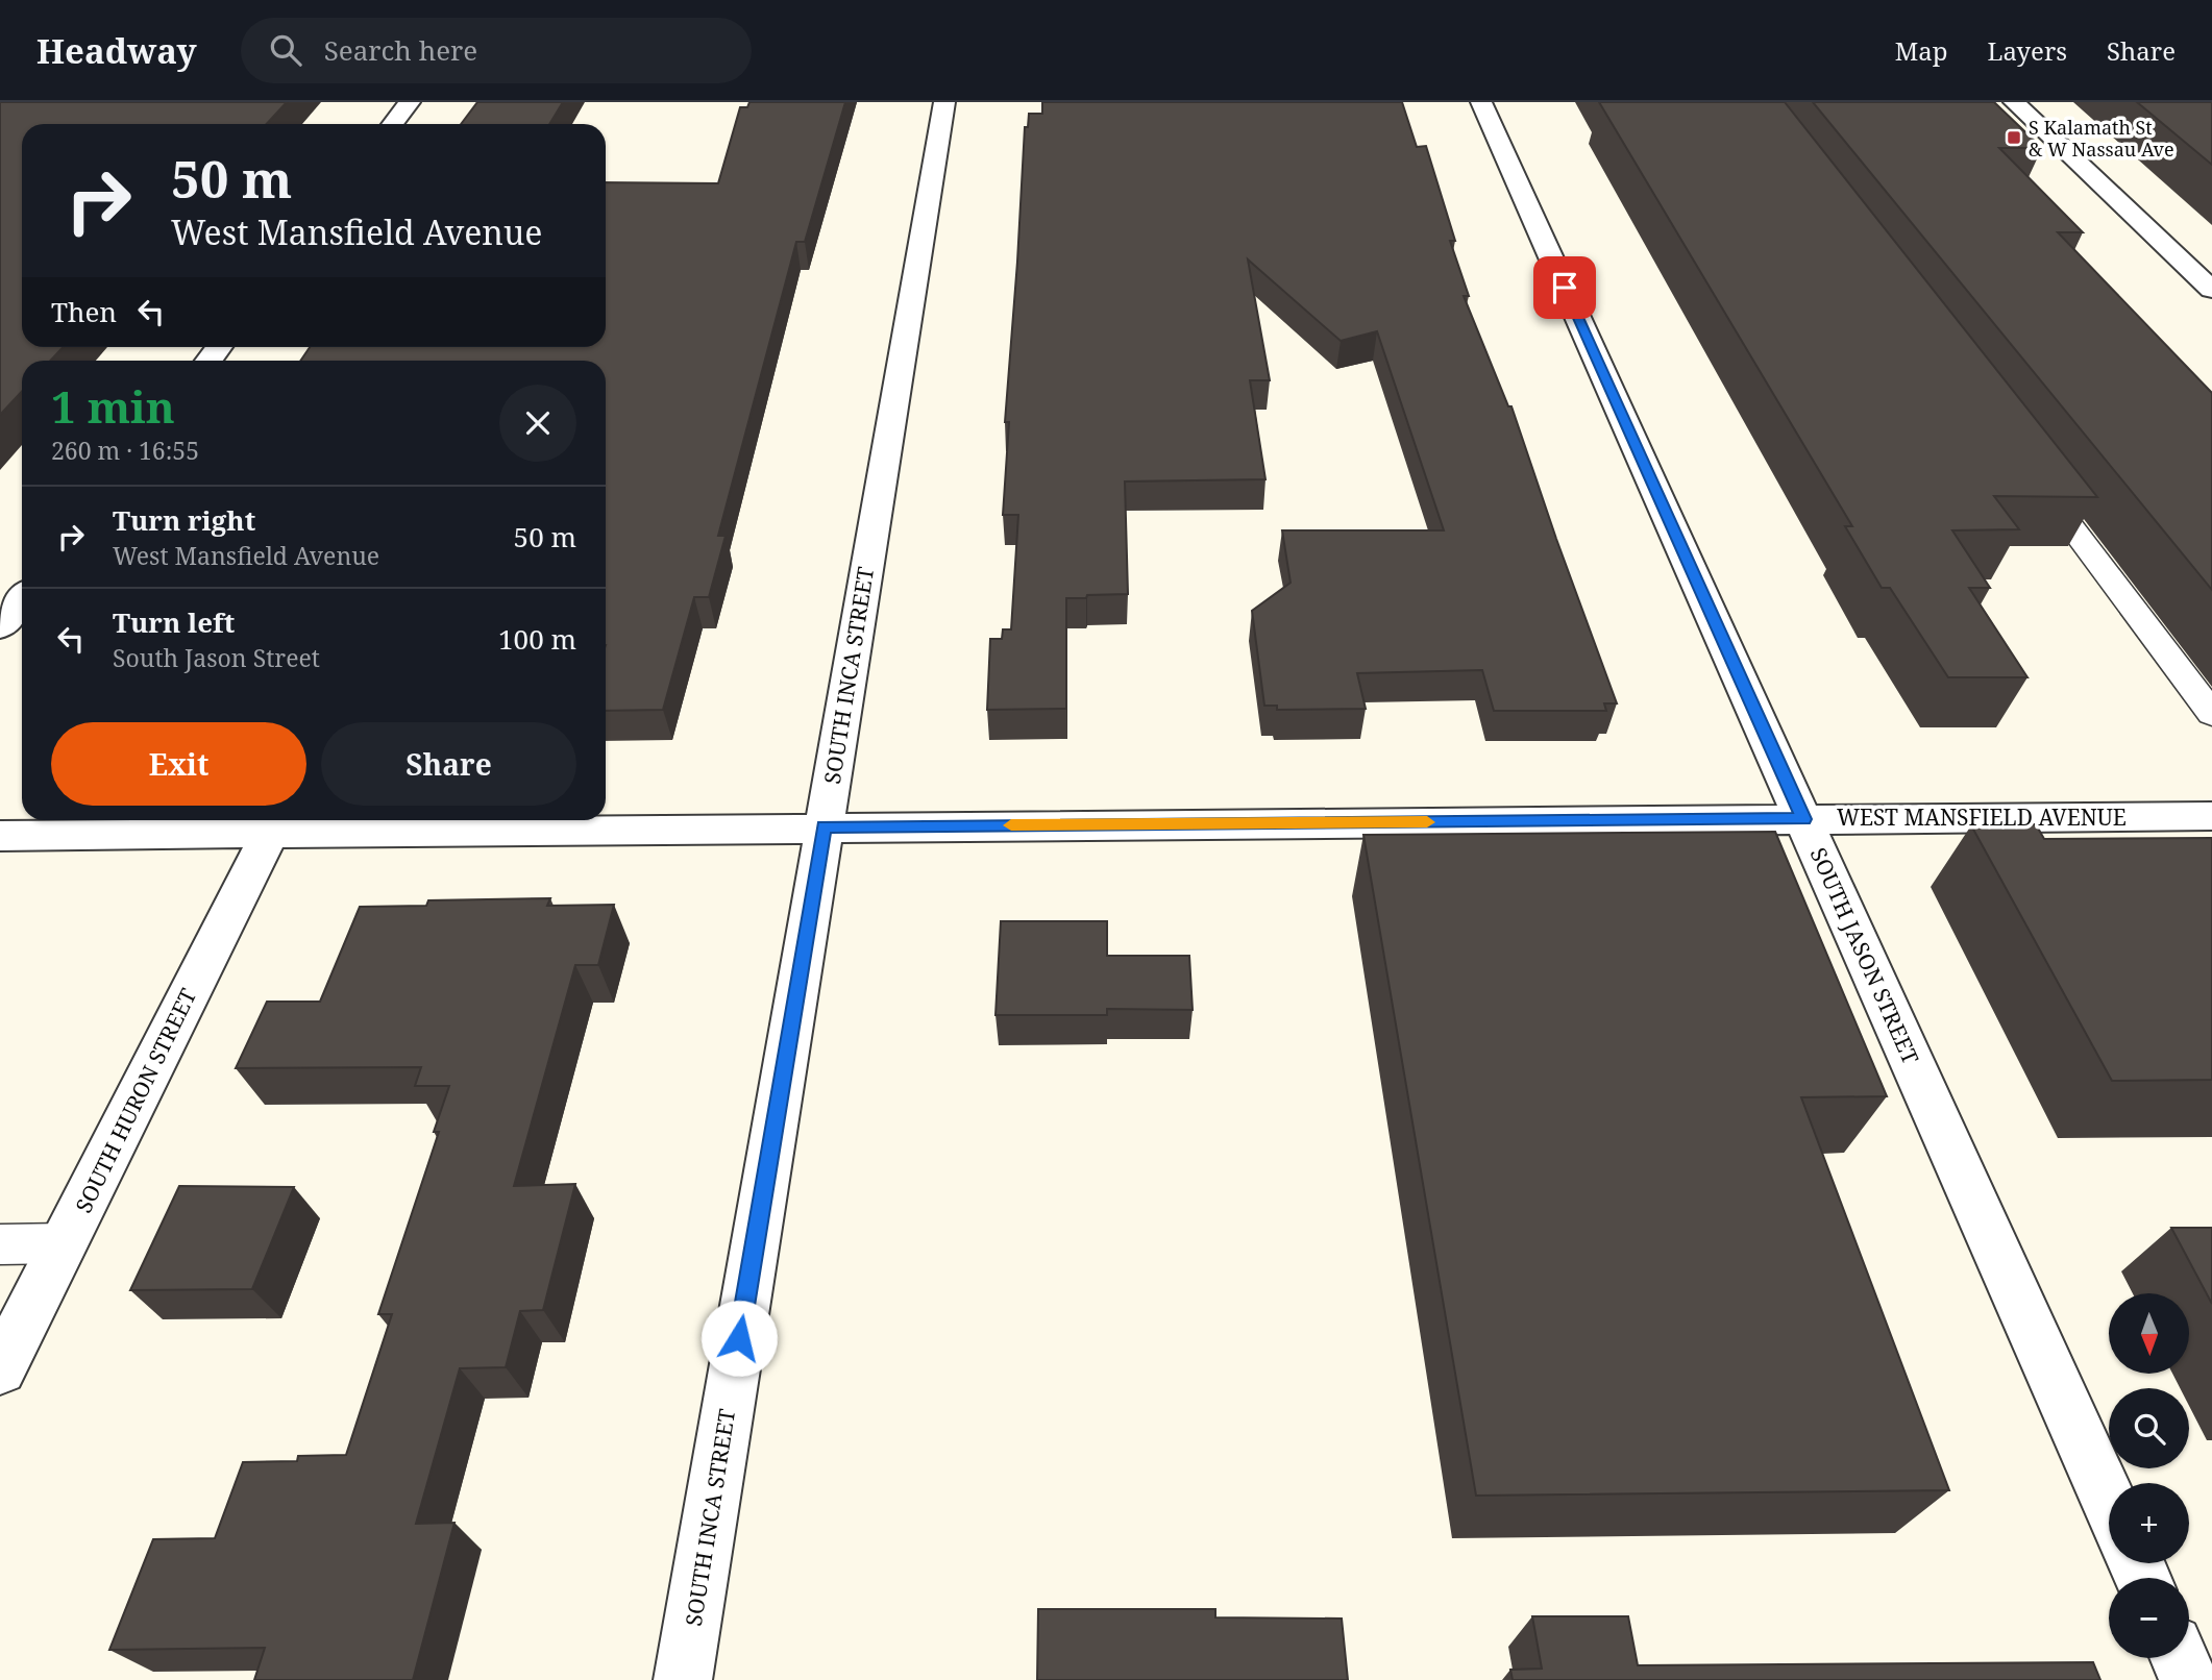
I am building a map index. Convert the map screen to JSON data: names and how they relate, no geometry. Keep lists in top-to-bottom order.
{
  "streets": {
    "street": [
      "SOUTH INCA STREET",
      "WEST MANSFIELD AVENUE",
      "SOUTH JASON STREET",
      "SOUTH HURON STREET"
    ]
  },
  "crossings": [
    ["SOUTH INCA STREET", "WEST MANSFIELD AVENUE"],
    ["WEST MANSFIELD AVENUE", "SOUTH JASON STREET"],
    ["WEST MANSFIELD AVENUE", "SOUTH HURON STREET"]
  ],
  "places": {
    "transit": ["S Kalamath St & W Nassau Ave"]
  },
  "north": "bottom",
  "page": {
    "header": "Headway",
    "search": "Search here",
    "nav": ["Map", "Layers", "Share"],
    "turn": ["50 m", "West Mansfield Avenue"],
    "then": "Then",
    "heading": ["1 min", "260 m · 16:55"],
    "list": [
      {
        "name": "Turn right",
        "note": "West Mansfield Avenue",
        "value": "50 m"
      },
      {
        "name": "Turn left",
        "note": "South Jason Street",
        "value": "100 m"
      }
    ],
    "buttons": ["Exit", "Share"],
    "map_buttons": ["+", "−"]
  }
}
